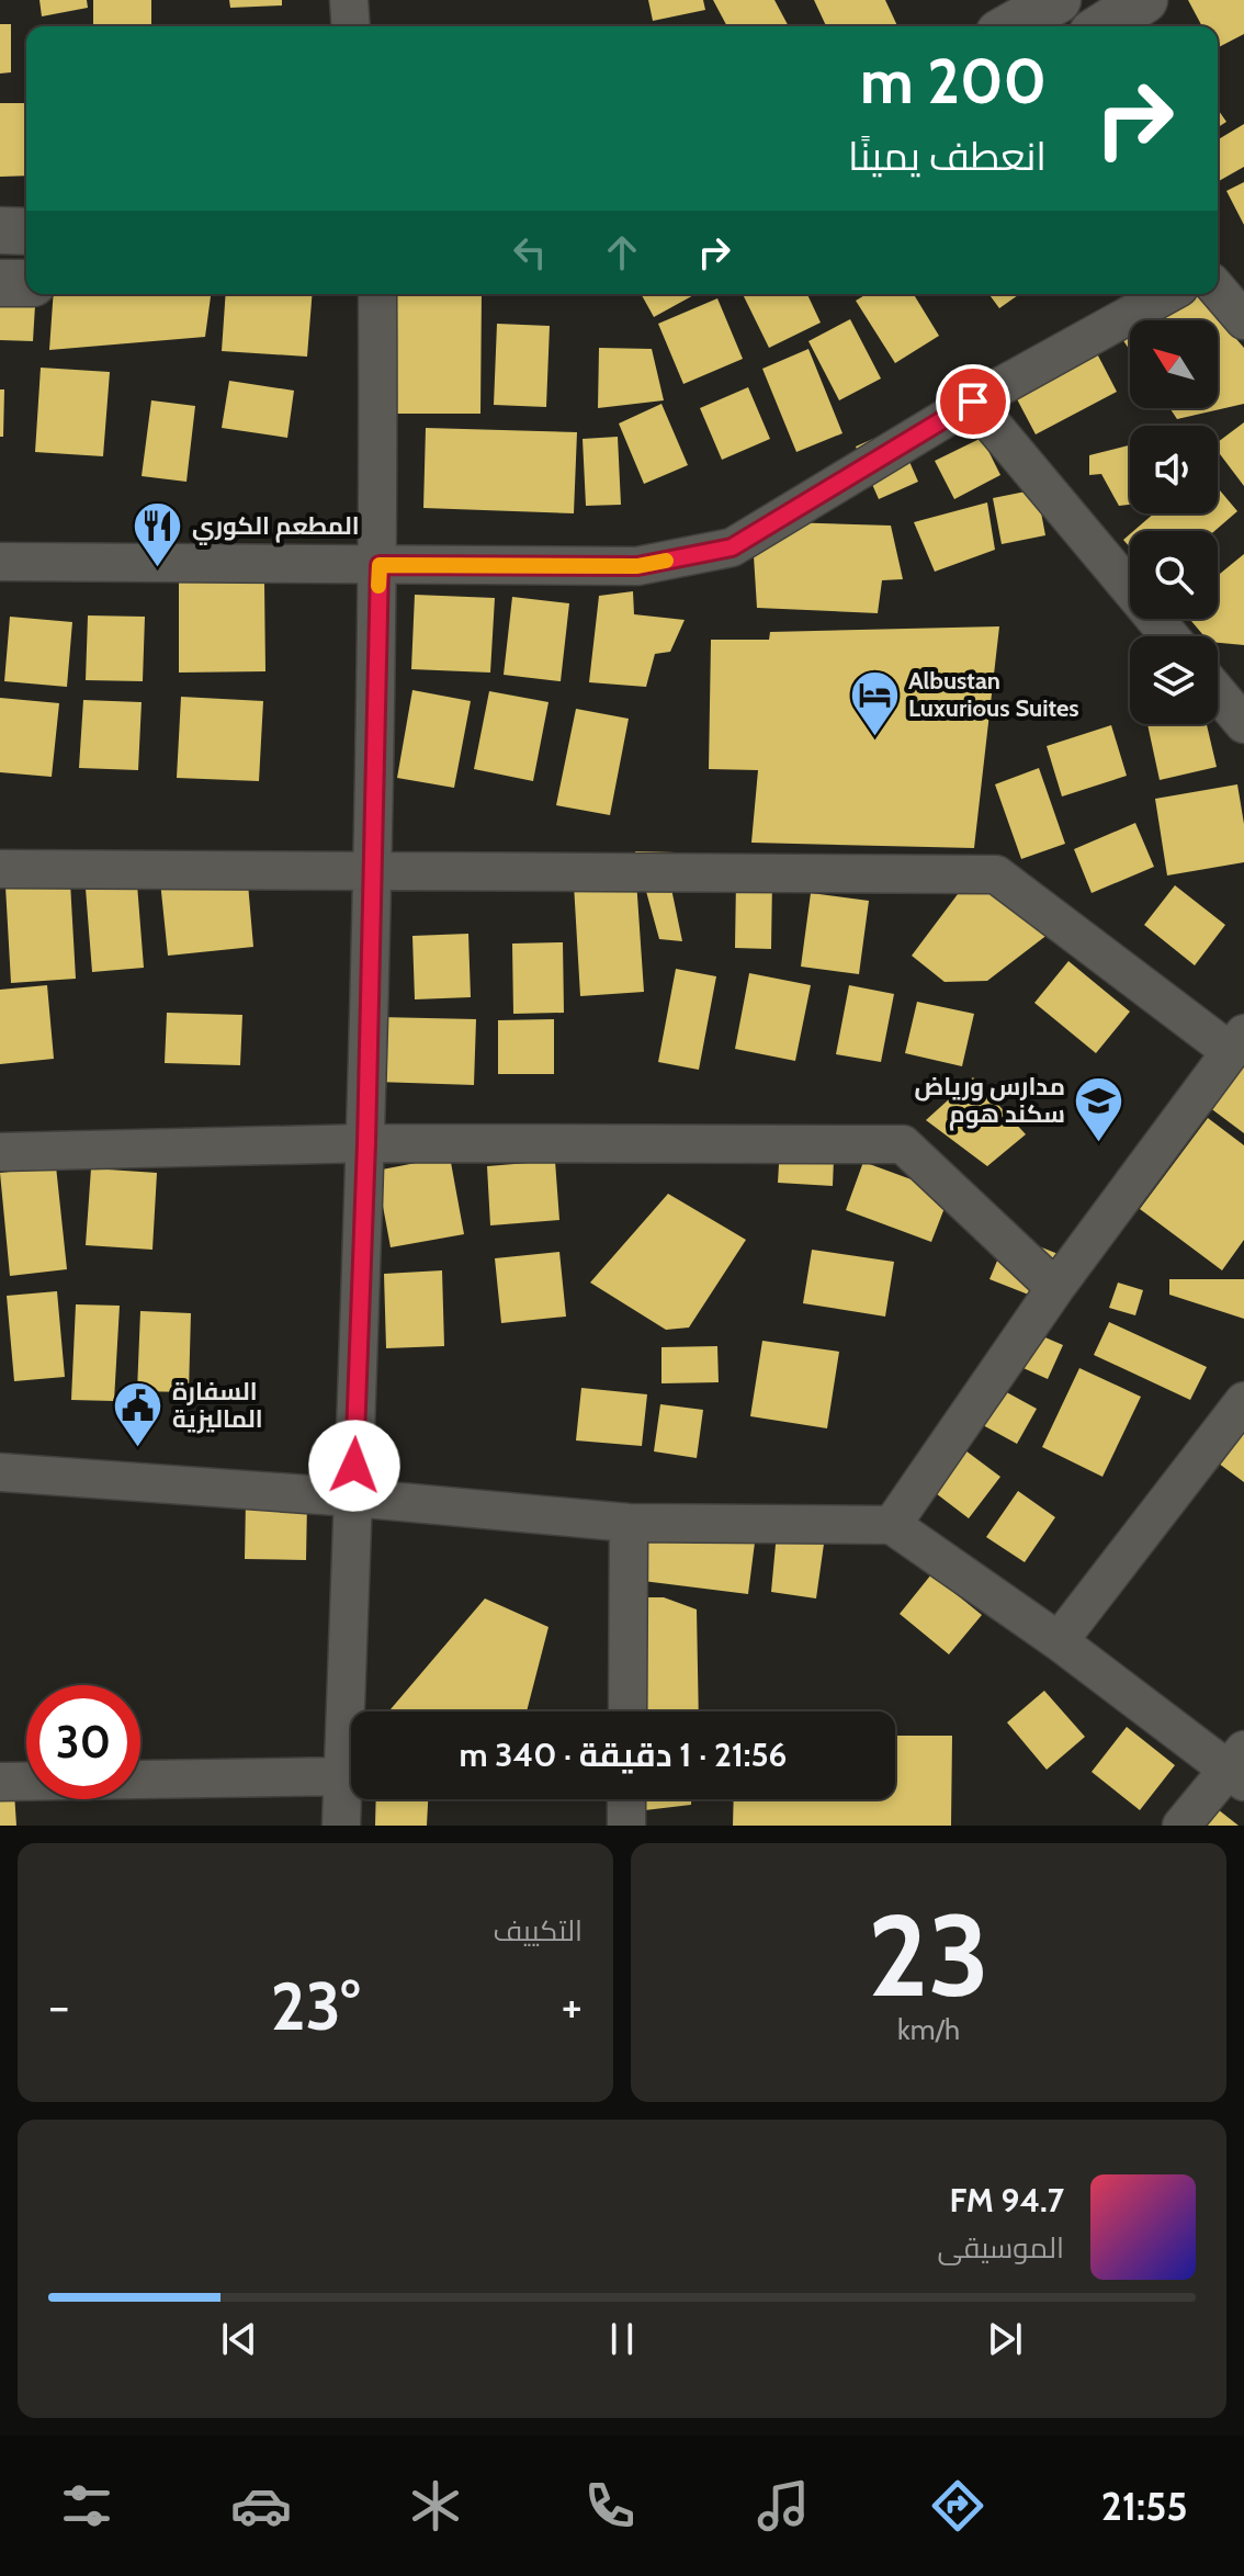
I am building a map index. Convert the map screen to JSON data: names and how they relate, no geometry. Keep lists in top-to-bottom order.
{
  "places": {
    "restaurant": ["المطعم الكوري"],
    "hotel": ["Albustan Luxurious Suites"],
    "school or university": ["مدارس ورياض سكند هوم"],
    "public building": ["السفارة الماليزية"]
  },
  "north": "top left",
  "page": {
    "turn": ["200 m", "انعطف يمينًا"],
    "limit": "30",
    "trip": "21:56 · 1 دقيقة · 340 m",
    "tile": [
      ["23", "km/h"],
      "التكييف"
    ],
    "heat": ["−", "23°", "+"],
    "song": ["94.7 FM", "الموسيقى"],
    "tabs": "21:55"
  }
}
